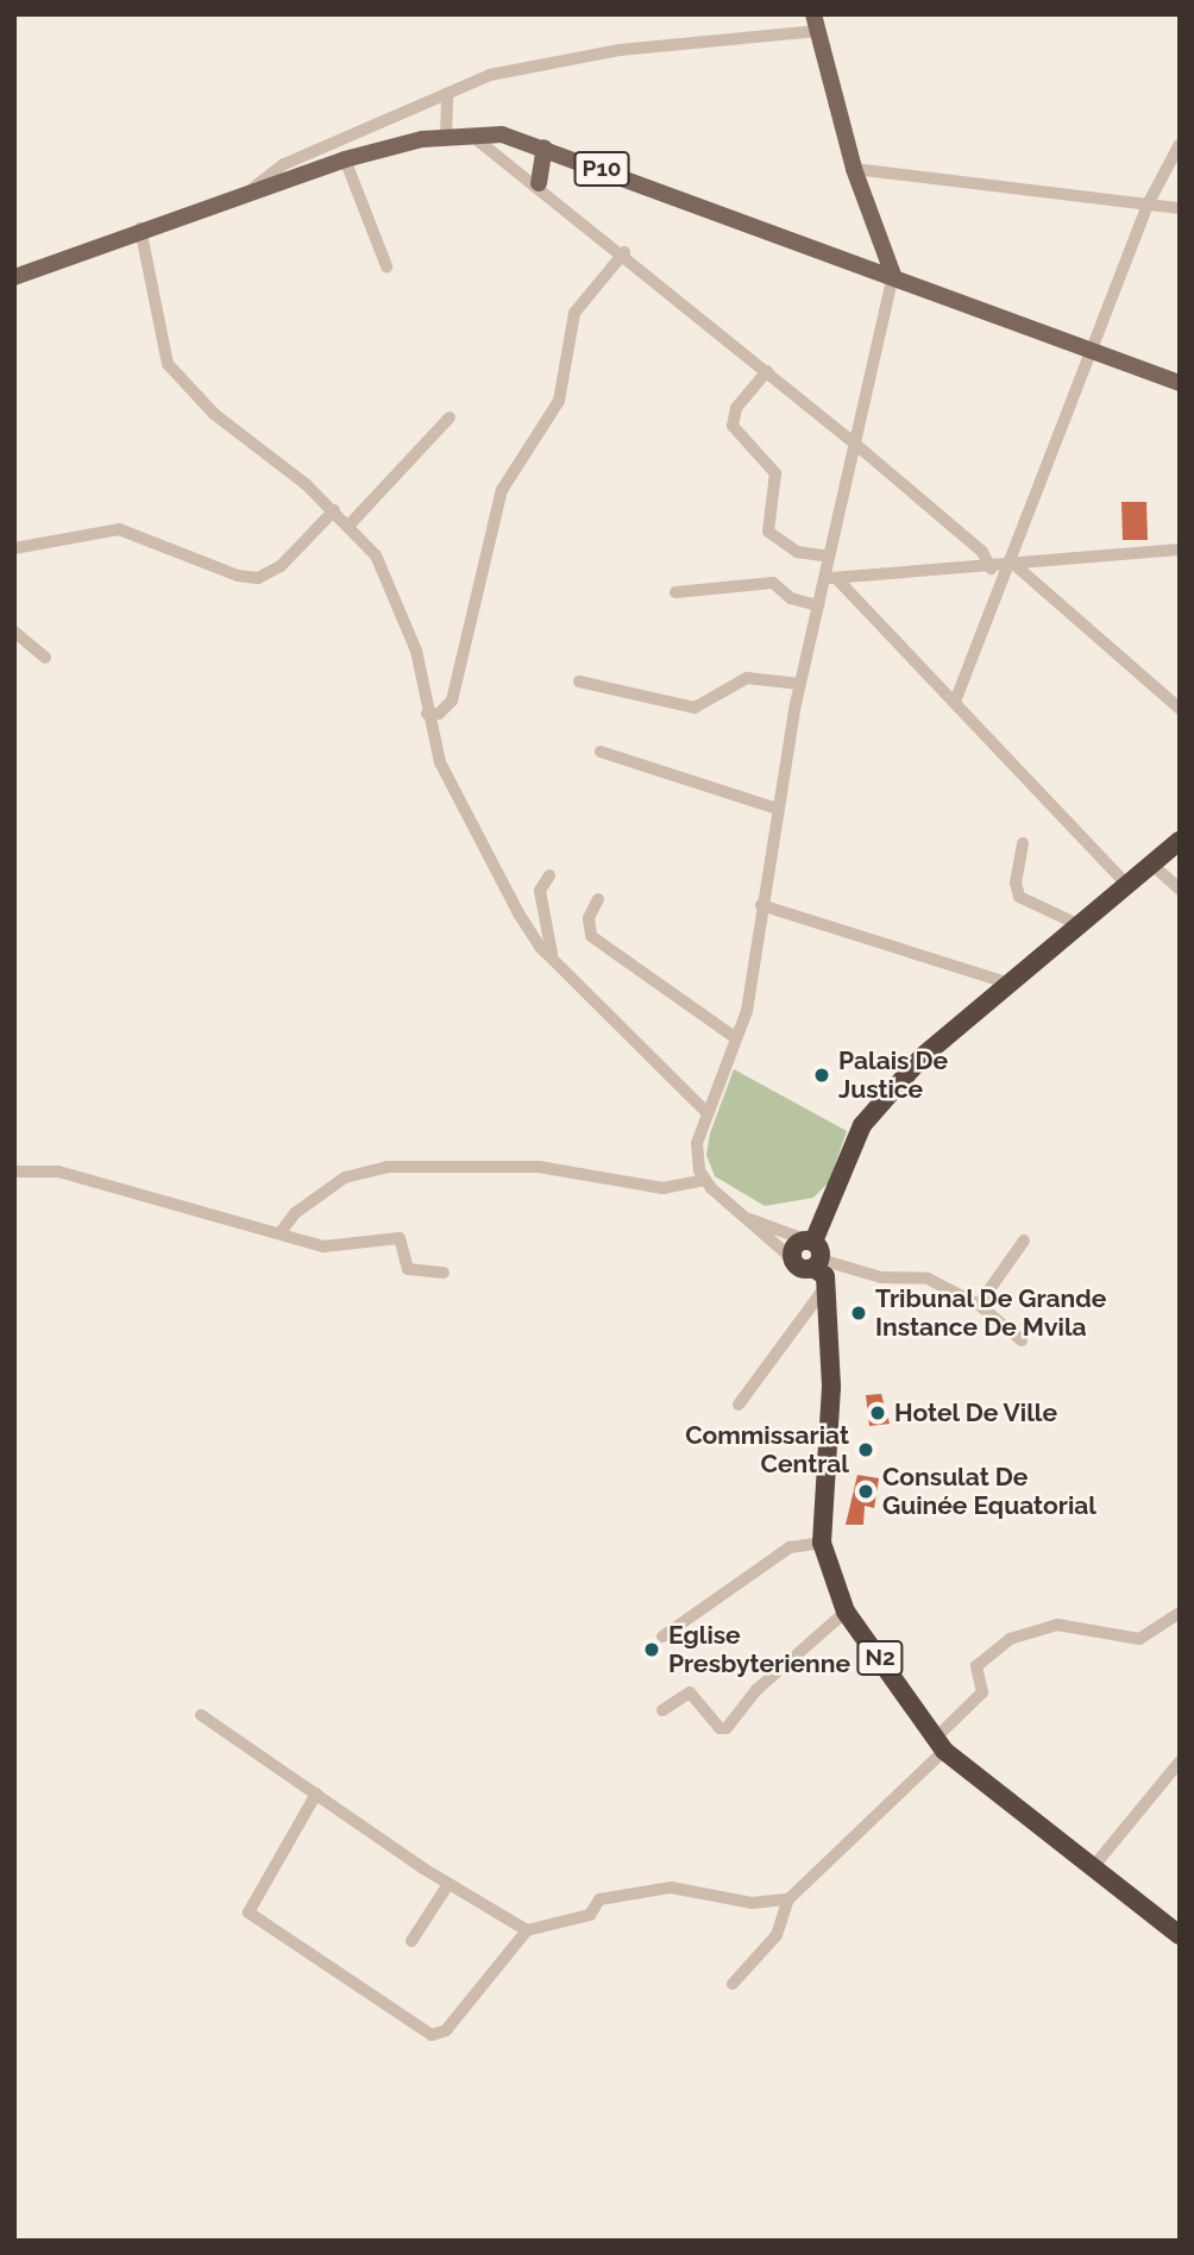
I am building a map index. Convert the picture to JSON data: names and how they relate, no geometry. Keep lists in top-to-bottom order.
{
  "streets": {
    "highway": ["N2"],
    "main road": ["P10"]
  },
  "places": [
    "Palais De Justice",
    "Tribunal De Grande Instance De Mvila",
    "Hotel De Ville",
    "Commissariat Central",
    "Consulat De Guinée Equatorial",
    "Eglise Presbyterienne"
  ]
}
